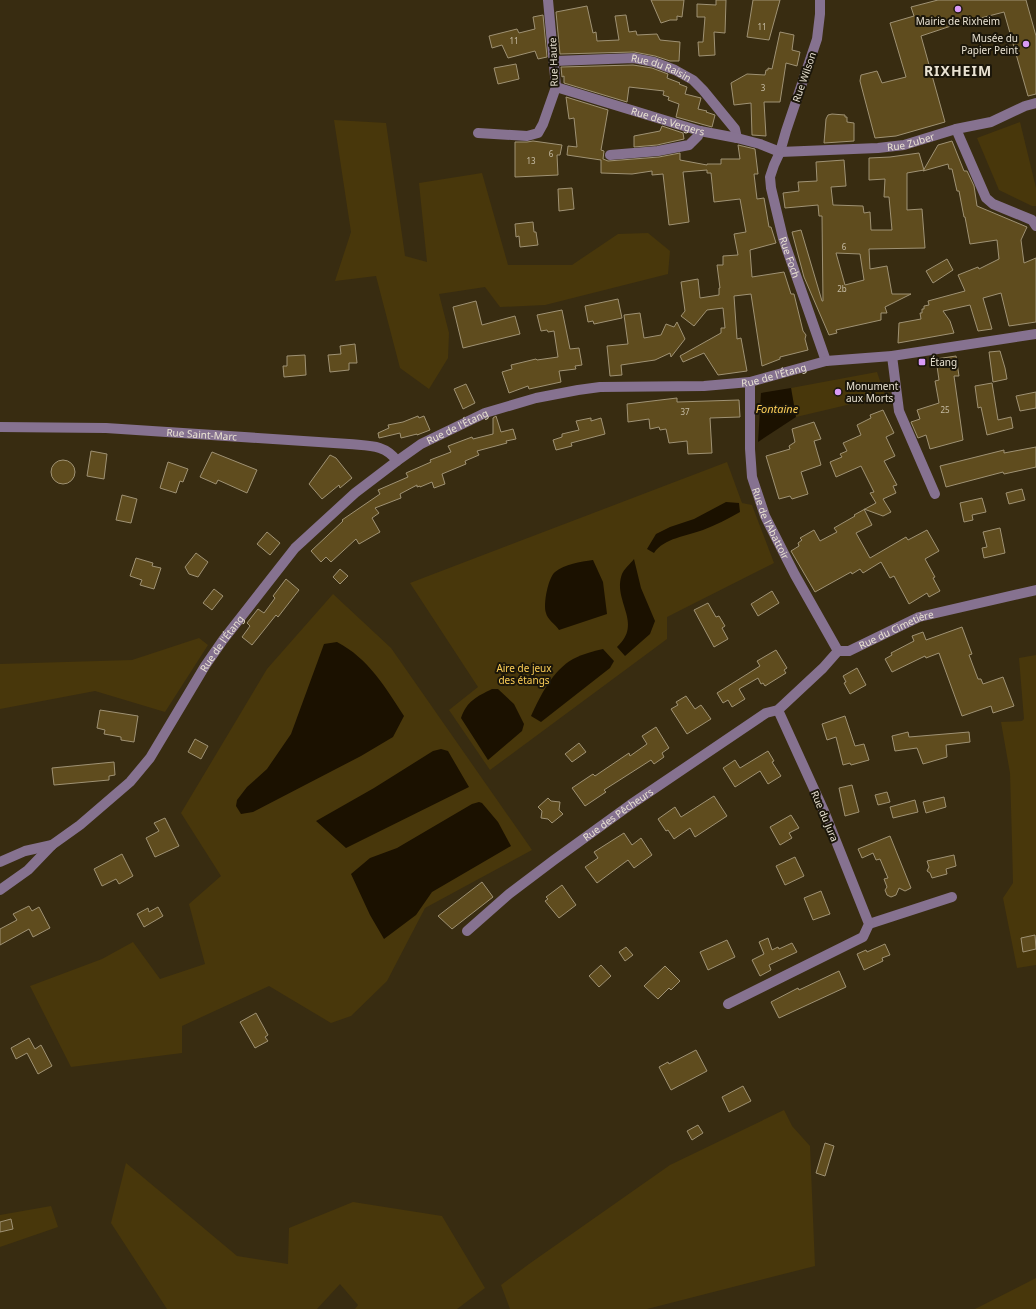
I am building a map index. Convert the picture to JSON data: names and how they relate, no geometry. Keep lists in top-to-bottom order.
{
  "streets": {
    "street": [
      "Rue Haute",
      "Rue du Raisin",
      "Rue Wilson",
      "Rue des Vergers",
      "Rue Zuber",
      "Rue Foch",
      "Rue de l'Étang",
      "Rue Saint-Marc",
      "Rue de l'Abattoir",
      "Rue du Cimetière",
      "Rue des Pêcheurs",
      "Rue du Jura"
    ]
  },
  "crossings": [
    ["Rue Haute", "Rue du Raisin"],
    ["Rue Haute", "Rue des Vergers"],
    ["Rue du Raisin", "Rue des Vergers"],
    ["Rue Wilson", "Rue des Vergers"],
    ["Rue Wilson", "Rue Zuber"],
    ["Rue Wilson", "Rue Foch"],
    ["Rue des Vergers", "Rue Zuber"],
    ["Rue des Vergers", "Rue Foch"],
    ["Rue Zuber", "Rue Foch"],
    ["Rue Foch", "Rue de l'Étang"],
    ["Rue de l'Étang", "Rue Saint-Marc"],
    ["Rue de l'Étang", "Rue de l'Abattoir"],
    ["Rue de l'Abattoir", "Rue du Cimetière"],
    ["Rue des Pêcheurs", "Rue du Jura"]
  ],
  "districts": ["RIXHEIM"],
  "water": ["Fontaine"],
  "parks": ["Aire de jeux des étangs"],
  "places": {
    "other": ["Mairie de Rixheim", "Musée du Papier Peint", "Monument aux Morts"],
    "transit": ["Étang"]
  },
  "house_numbers": [
    "11",
    "11",
    "3",
    "6",
    "13",
    "6",
    "2b",
    "25",
    "37"
  ]
}
